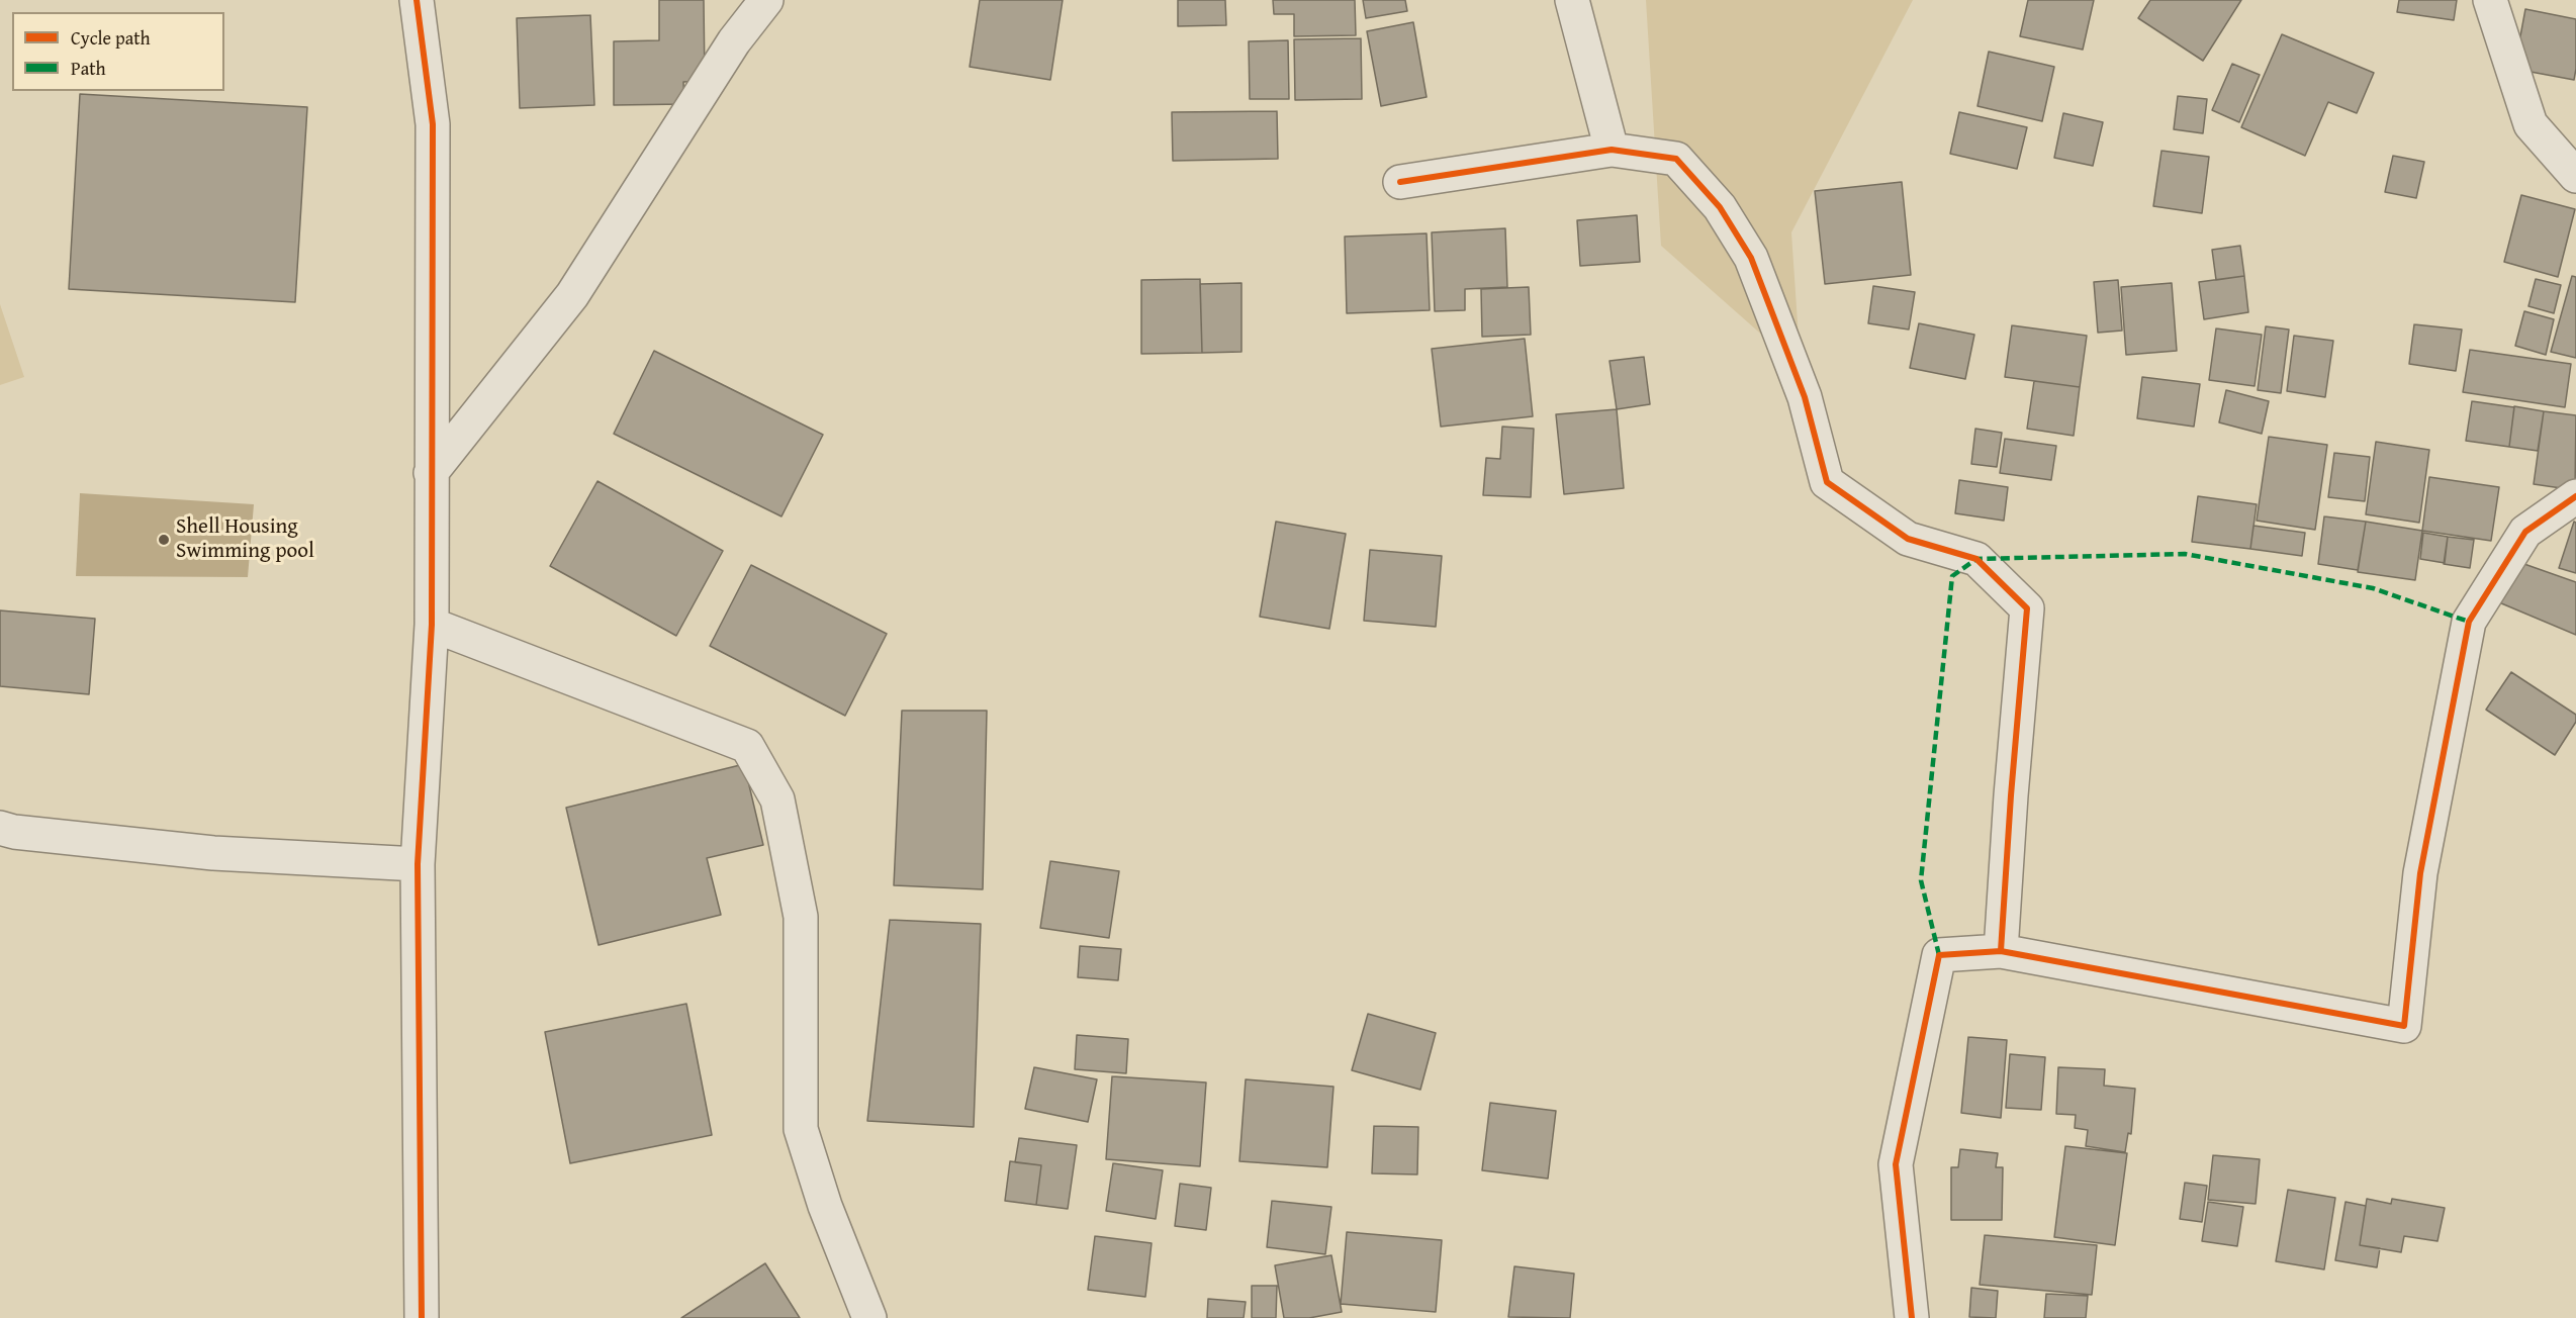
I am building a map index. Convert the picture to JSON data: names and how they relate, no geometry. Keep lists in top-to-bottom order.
{
  "places": ["Shell Housing Swimming pool"],
  "legend": ["Cycle path", "Path"]
}
